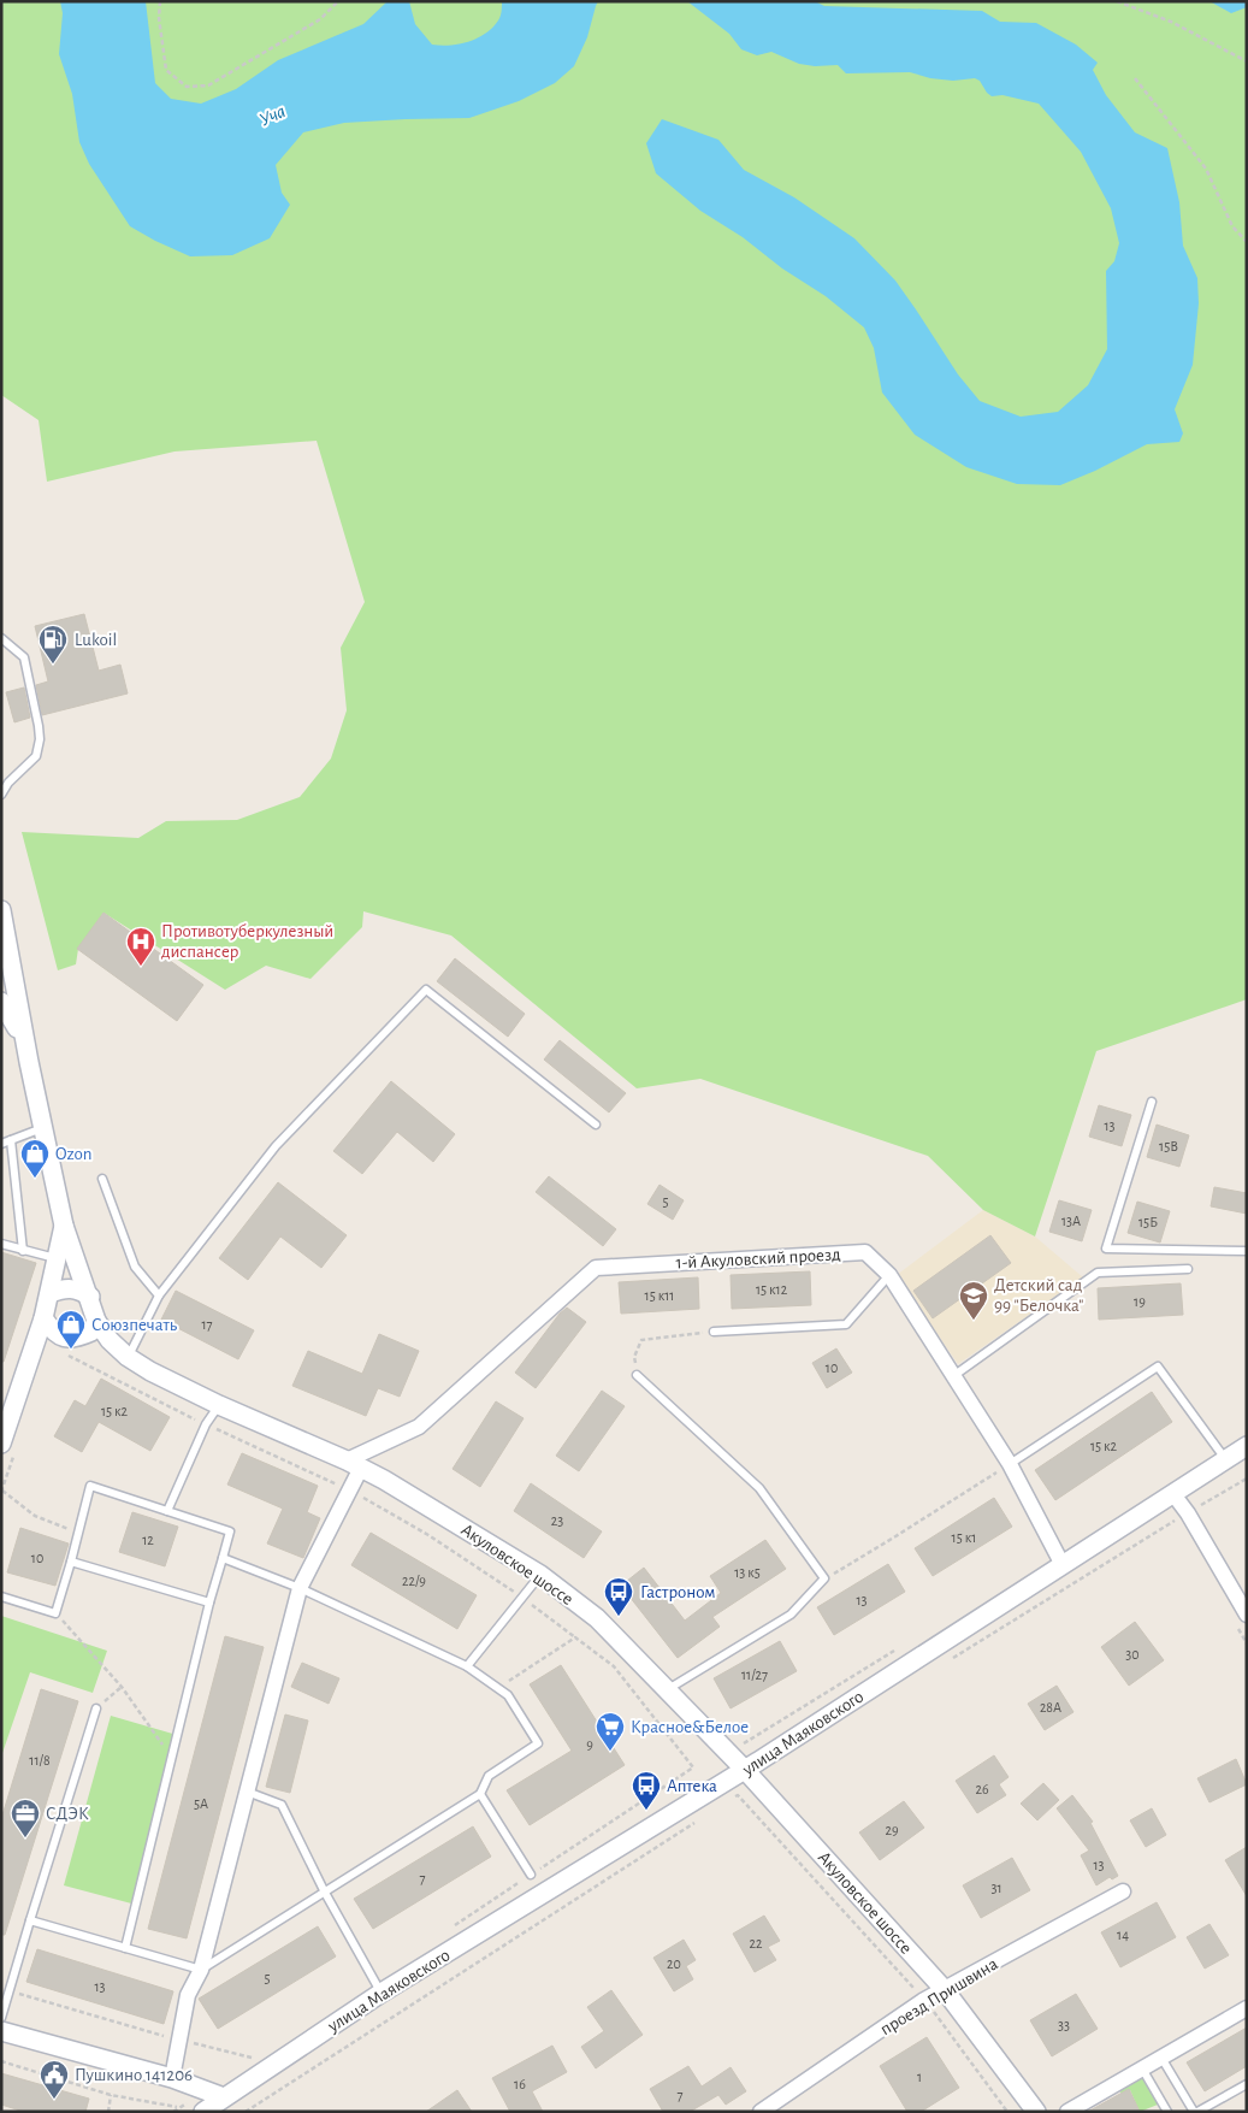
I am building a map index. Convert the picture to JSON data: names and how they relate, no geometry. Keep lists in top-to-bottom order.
{
  "streets": {
    "street": [
      "1-й Акуловский проезд",
      "Акуловское шоссе",
      "улица Маяковского",
      "проезд Пришвина"
    ]
  },
  "crossings": [
    ["1-й Акуловский проезд", "Акуловское шоссе"],
    ["1-й Акуловский проезд", "улица Маяковского"],
    ["Акуловское шоссе", "улица Маяковского"],
    ["Акуловское шоссе", "проезд Пришвина"]
  ],
  "water": ["Уча"],
  "places": {
    "fuel station": ["Lukoil"],
    "hospital": ["Противотуберкулезный диспансер"],
    "shop": ["Ozon", "Союзпечать"],
    "school or university": ["Детский сад 99 \"Белочка\""],
    "bus stop": ["Гастроном", "Аптека"],
    "supermarket": ["Красное&Белое"],
    "office": ["СДЭК"],
    "public building": ["Пушкино 141206"]
  },
  "house_numbers": [
    "13",
    "15В",
    "5",
    "13А",
    "15Б",
    "15 к12",
    "15 к11",
    "19",
    "17",
    "10",
    "15 к2",
    "15 к2",
    "23",
    "15 к1",
    "12",
    "10",
    "13 к5",
    "22/9",
    "13",
    "30",
    "11/27",
    "28А",
    "9",
    "11/8",
    "26",
    "5А",
    "29",
    "13",
    "7",
    "31",
    "14",
    "22",
    "20",
    "5",
    "13",
    "33",
    "1",
    "16",
    "7"
  ]
}
